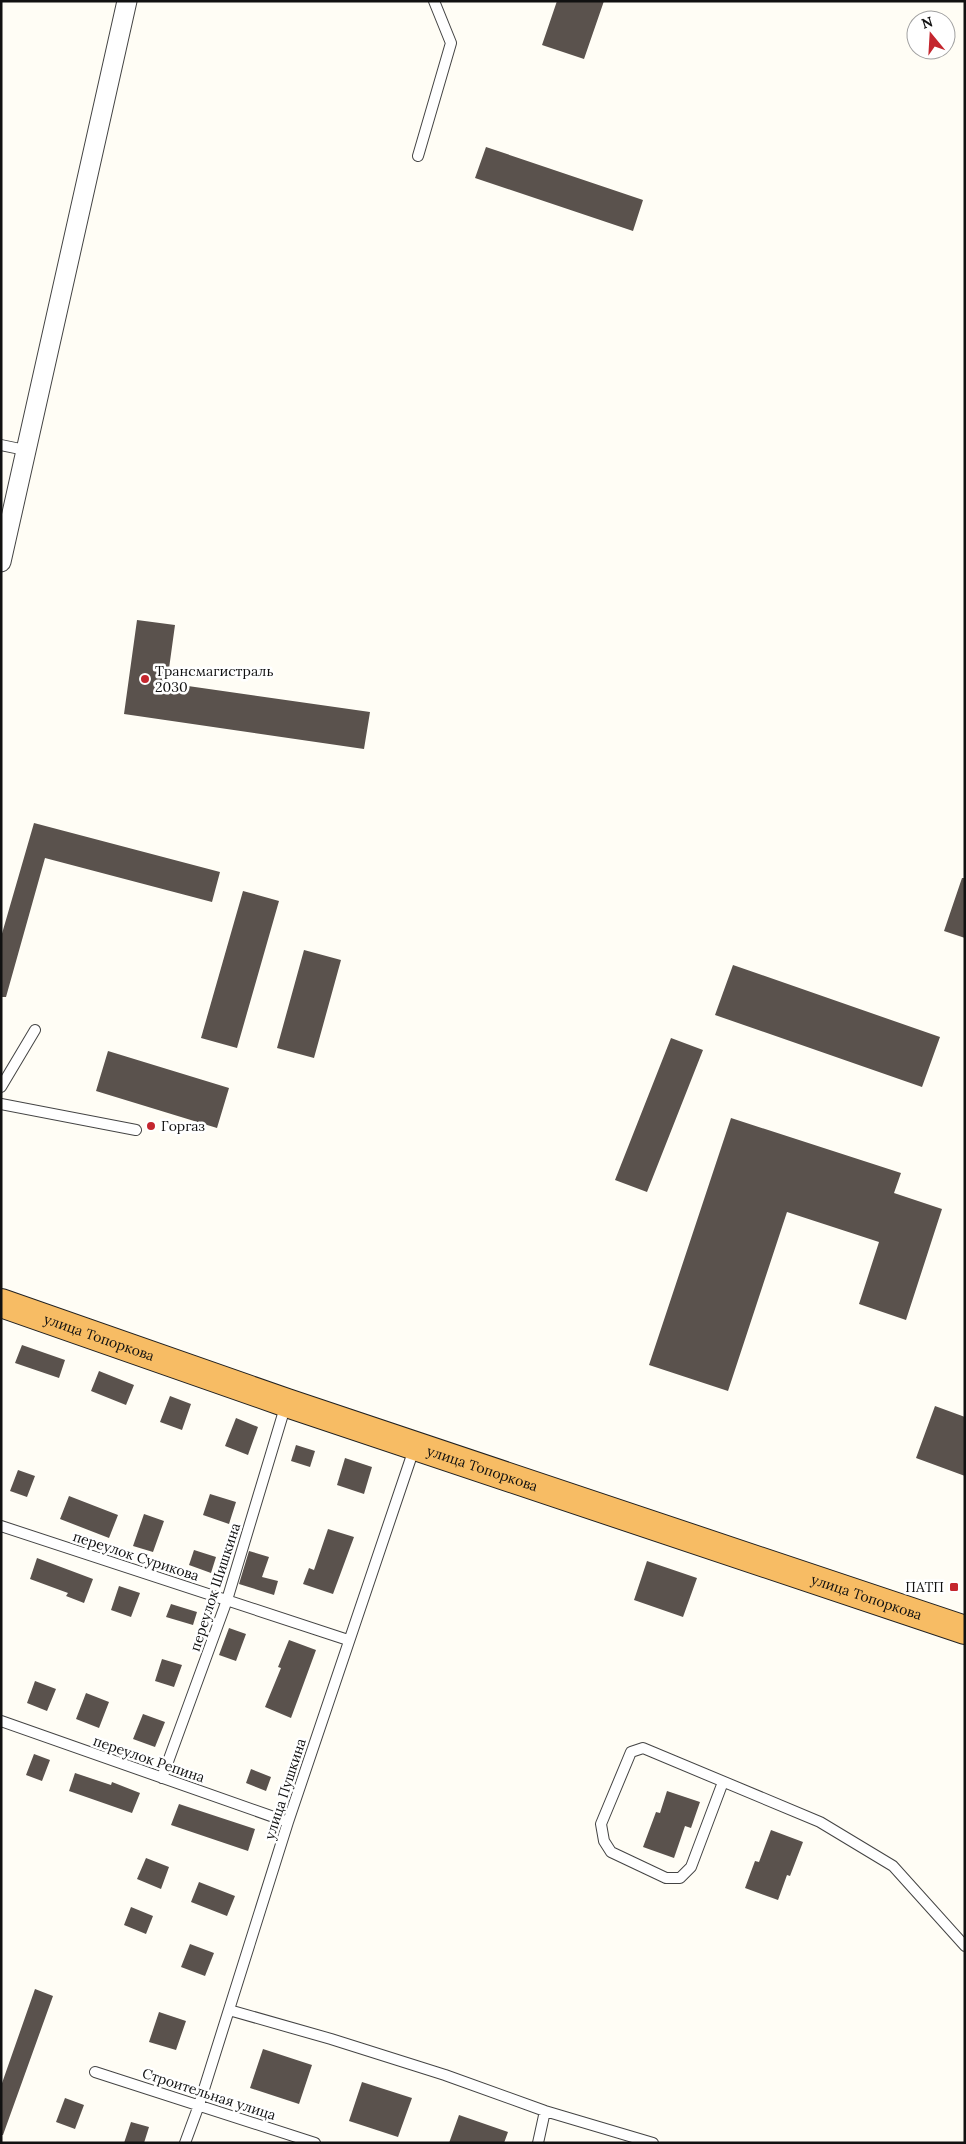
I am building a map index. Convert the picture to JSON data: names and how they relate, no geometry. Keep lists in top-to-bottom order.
{
  "streets": {
    "highway": ["улица Топоркова"],
    "lane": [
      "переулок Сурикова",
      "переулок Шишкина",
      "переулок Репина",
      "улица Пушкина",
      "Строительная улица"
    ]
  },
  "crossings": [
    ["улица Топоркова", "переулок Шишкина"],
    ["улица Топоркова", "улица Пушкина"],
    ["переулок Сурикова", "переулок Шишкина"],
    ["переулок Сурикова", "улица Пушкина"],
    ["переулок Шишкина", "переулок Репина"],
    ["переулок Репина", "улица Пушкина"],
    ["улица Пушкина", "Строительная улица"]
  ],
  "places": {
    "other": ["Трансмагистраль 2030", "Горгаз"],
    "transit": ["ПАТП"]
  },
  "north": "top"
}
